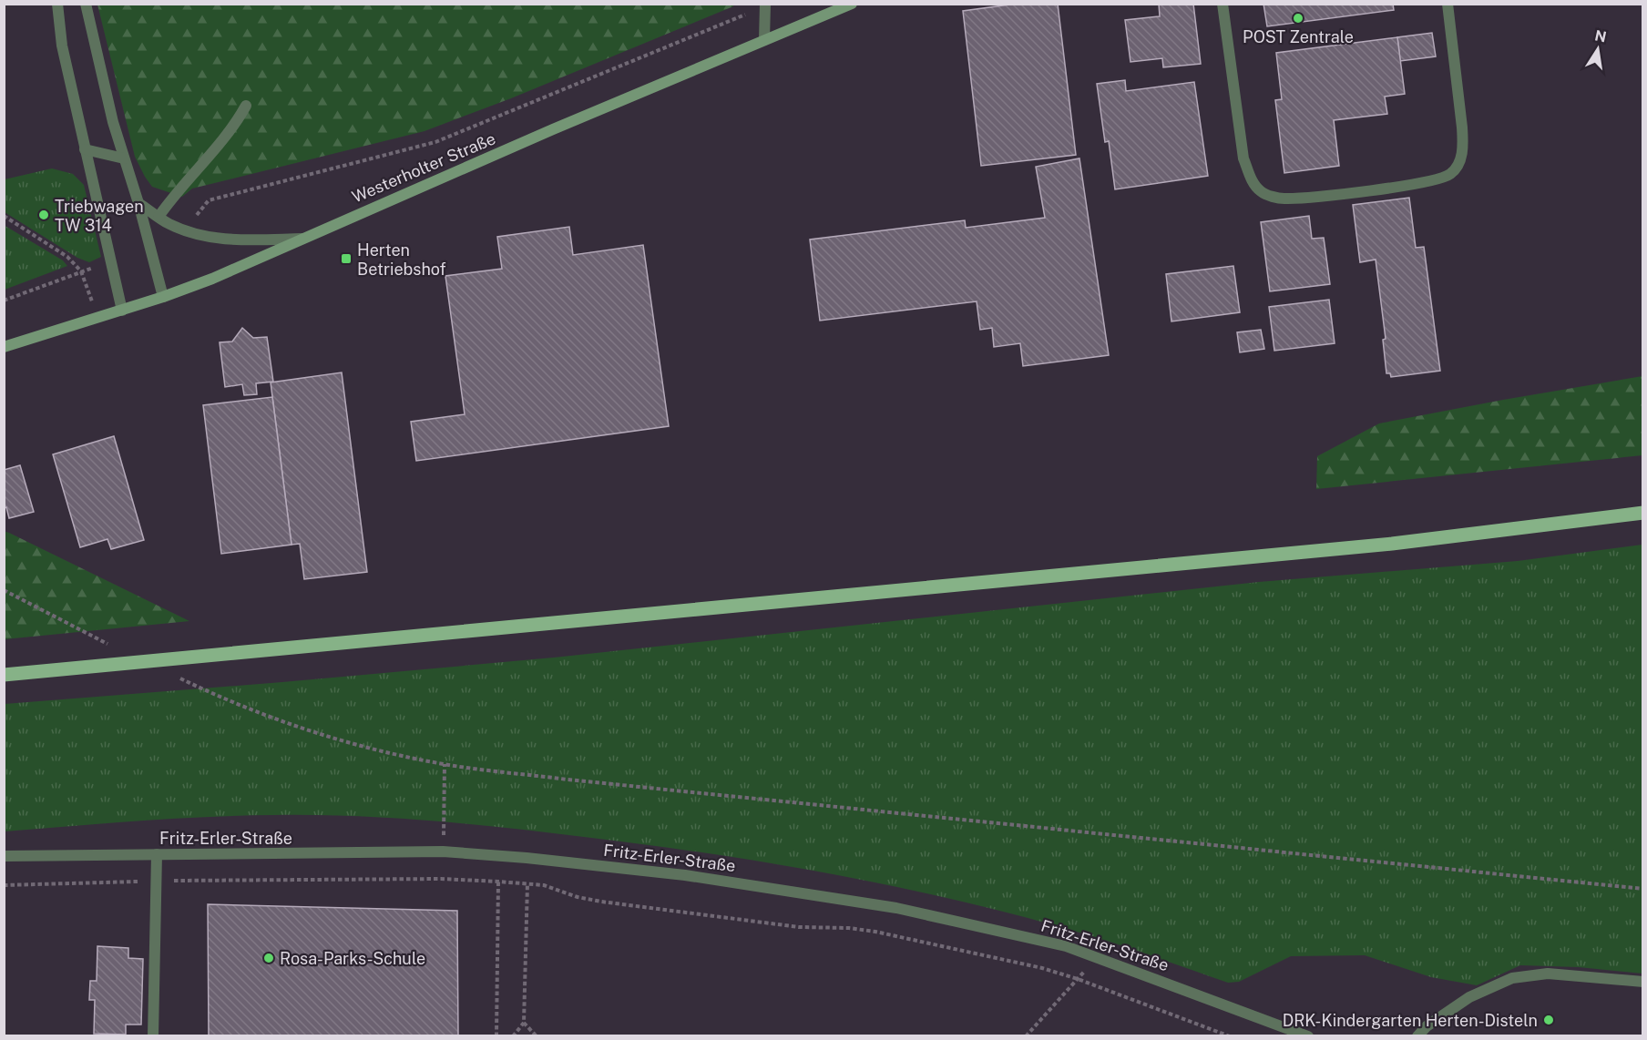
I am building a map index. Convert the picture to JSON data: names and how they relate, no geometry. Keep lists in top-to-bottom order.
{
  "streets": {
    "street": ["Westerholter Straße", "Fritz-Erler-Straße"]
  },
  "places": {
    "other": [
      "POST Zentrale",
      "Triebwagen TW 314",
      "Rosa-Parks-Schule",
      "DRK-Kindergarten Herten-Disteln"
    ],
    "transit": ["Herten Betriebshof"]
  },
  "north": "top"
}
